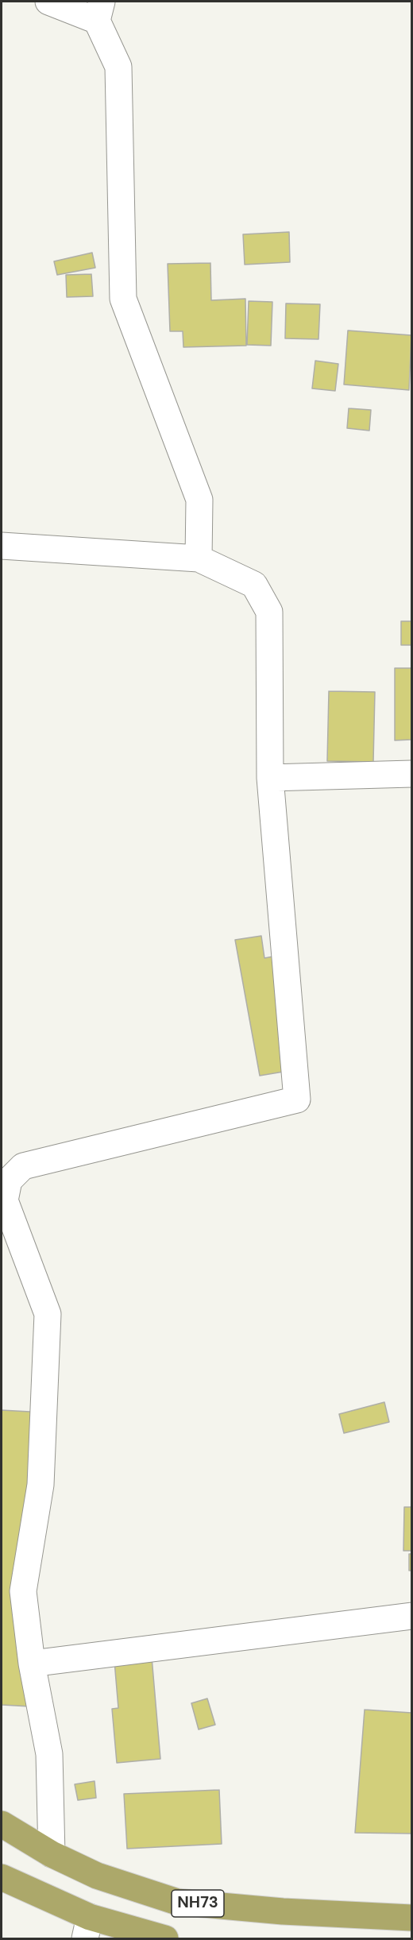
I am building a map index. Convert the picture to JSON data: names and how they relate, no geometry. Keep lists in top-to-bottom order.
{
  "streets": {
    "highway": ["NH73"]
  }
}
